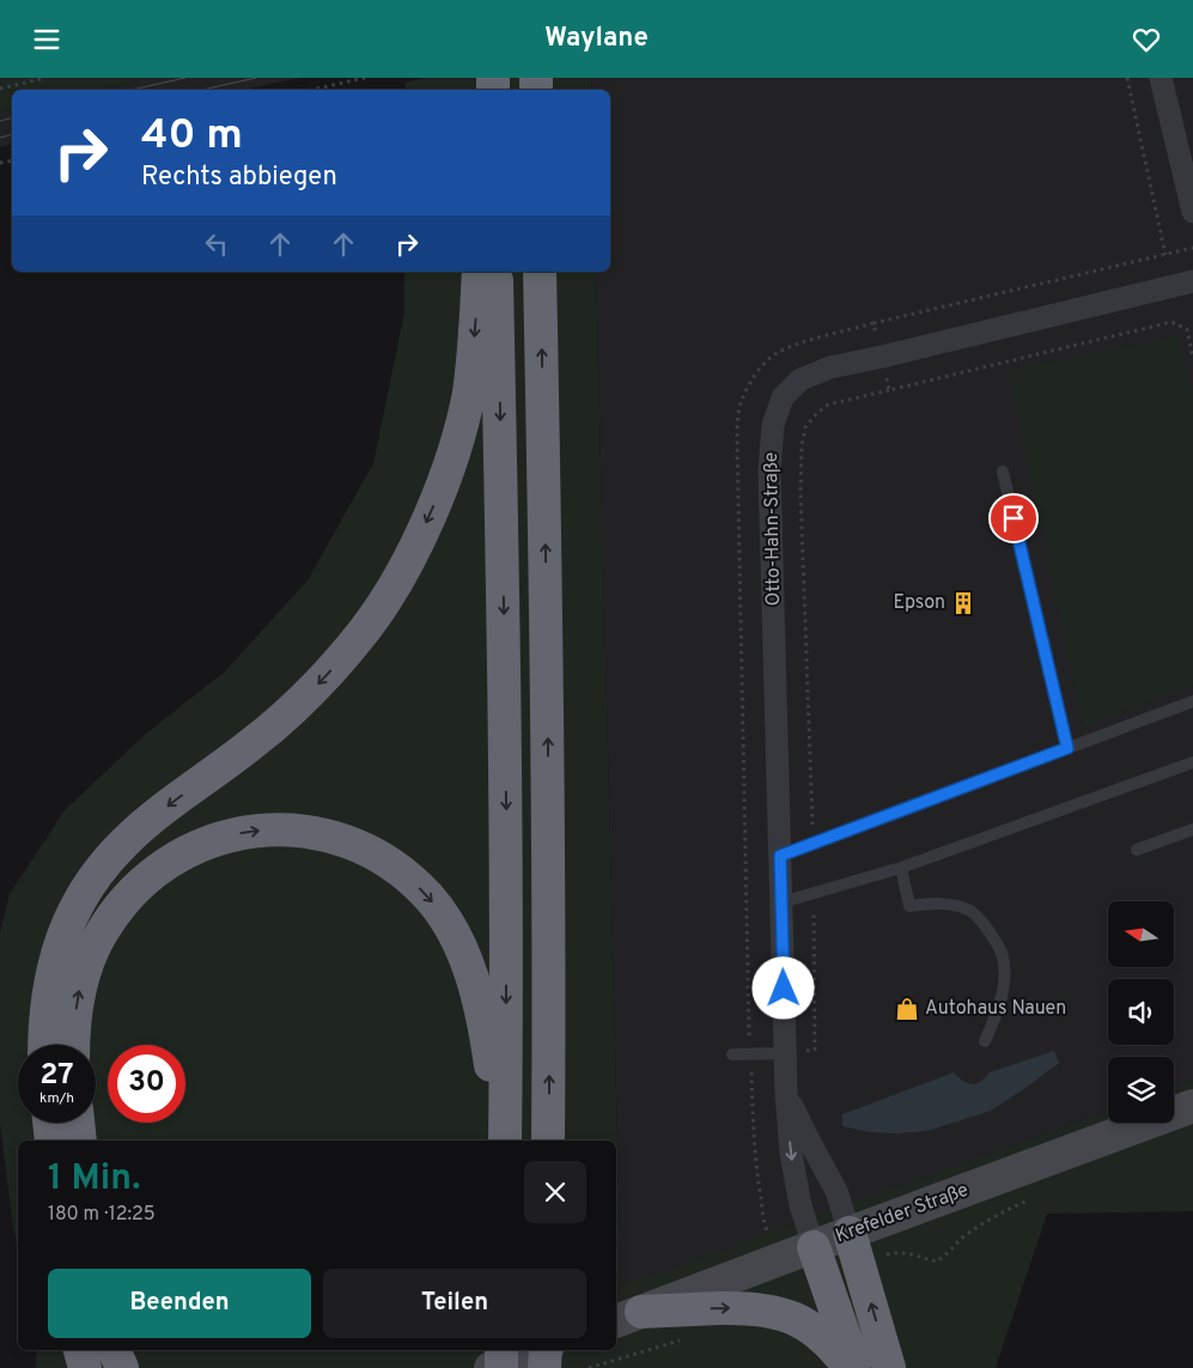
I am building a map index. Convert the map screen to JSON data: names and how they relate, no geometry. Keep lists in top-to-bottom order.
{
  "streets": {
    "main road": ["Krefelder Straße"],
    "street": ["Otto-Hahn-Straße"]
  },
  "crossings": [
    ["Otto-Hahn-Straße", "Krefelder Straße"]
  ],
  "places": {
    "building": ["Epson"],
    "shop": ["Autohaus Nauen"]
  },
  "north": "left",
  "page": {
    "header": "Waylane",
    "turn": ["40 m", "Rechts abbiegen"],
    "speed": "27 km/h",
    "limit": "30",
    "heading": ["1 Min.", "180 m · 12:25"],
    "buttons": ["Beenden", "Teilen"]
  }
}
